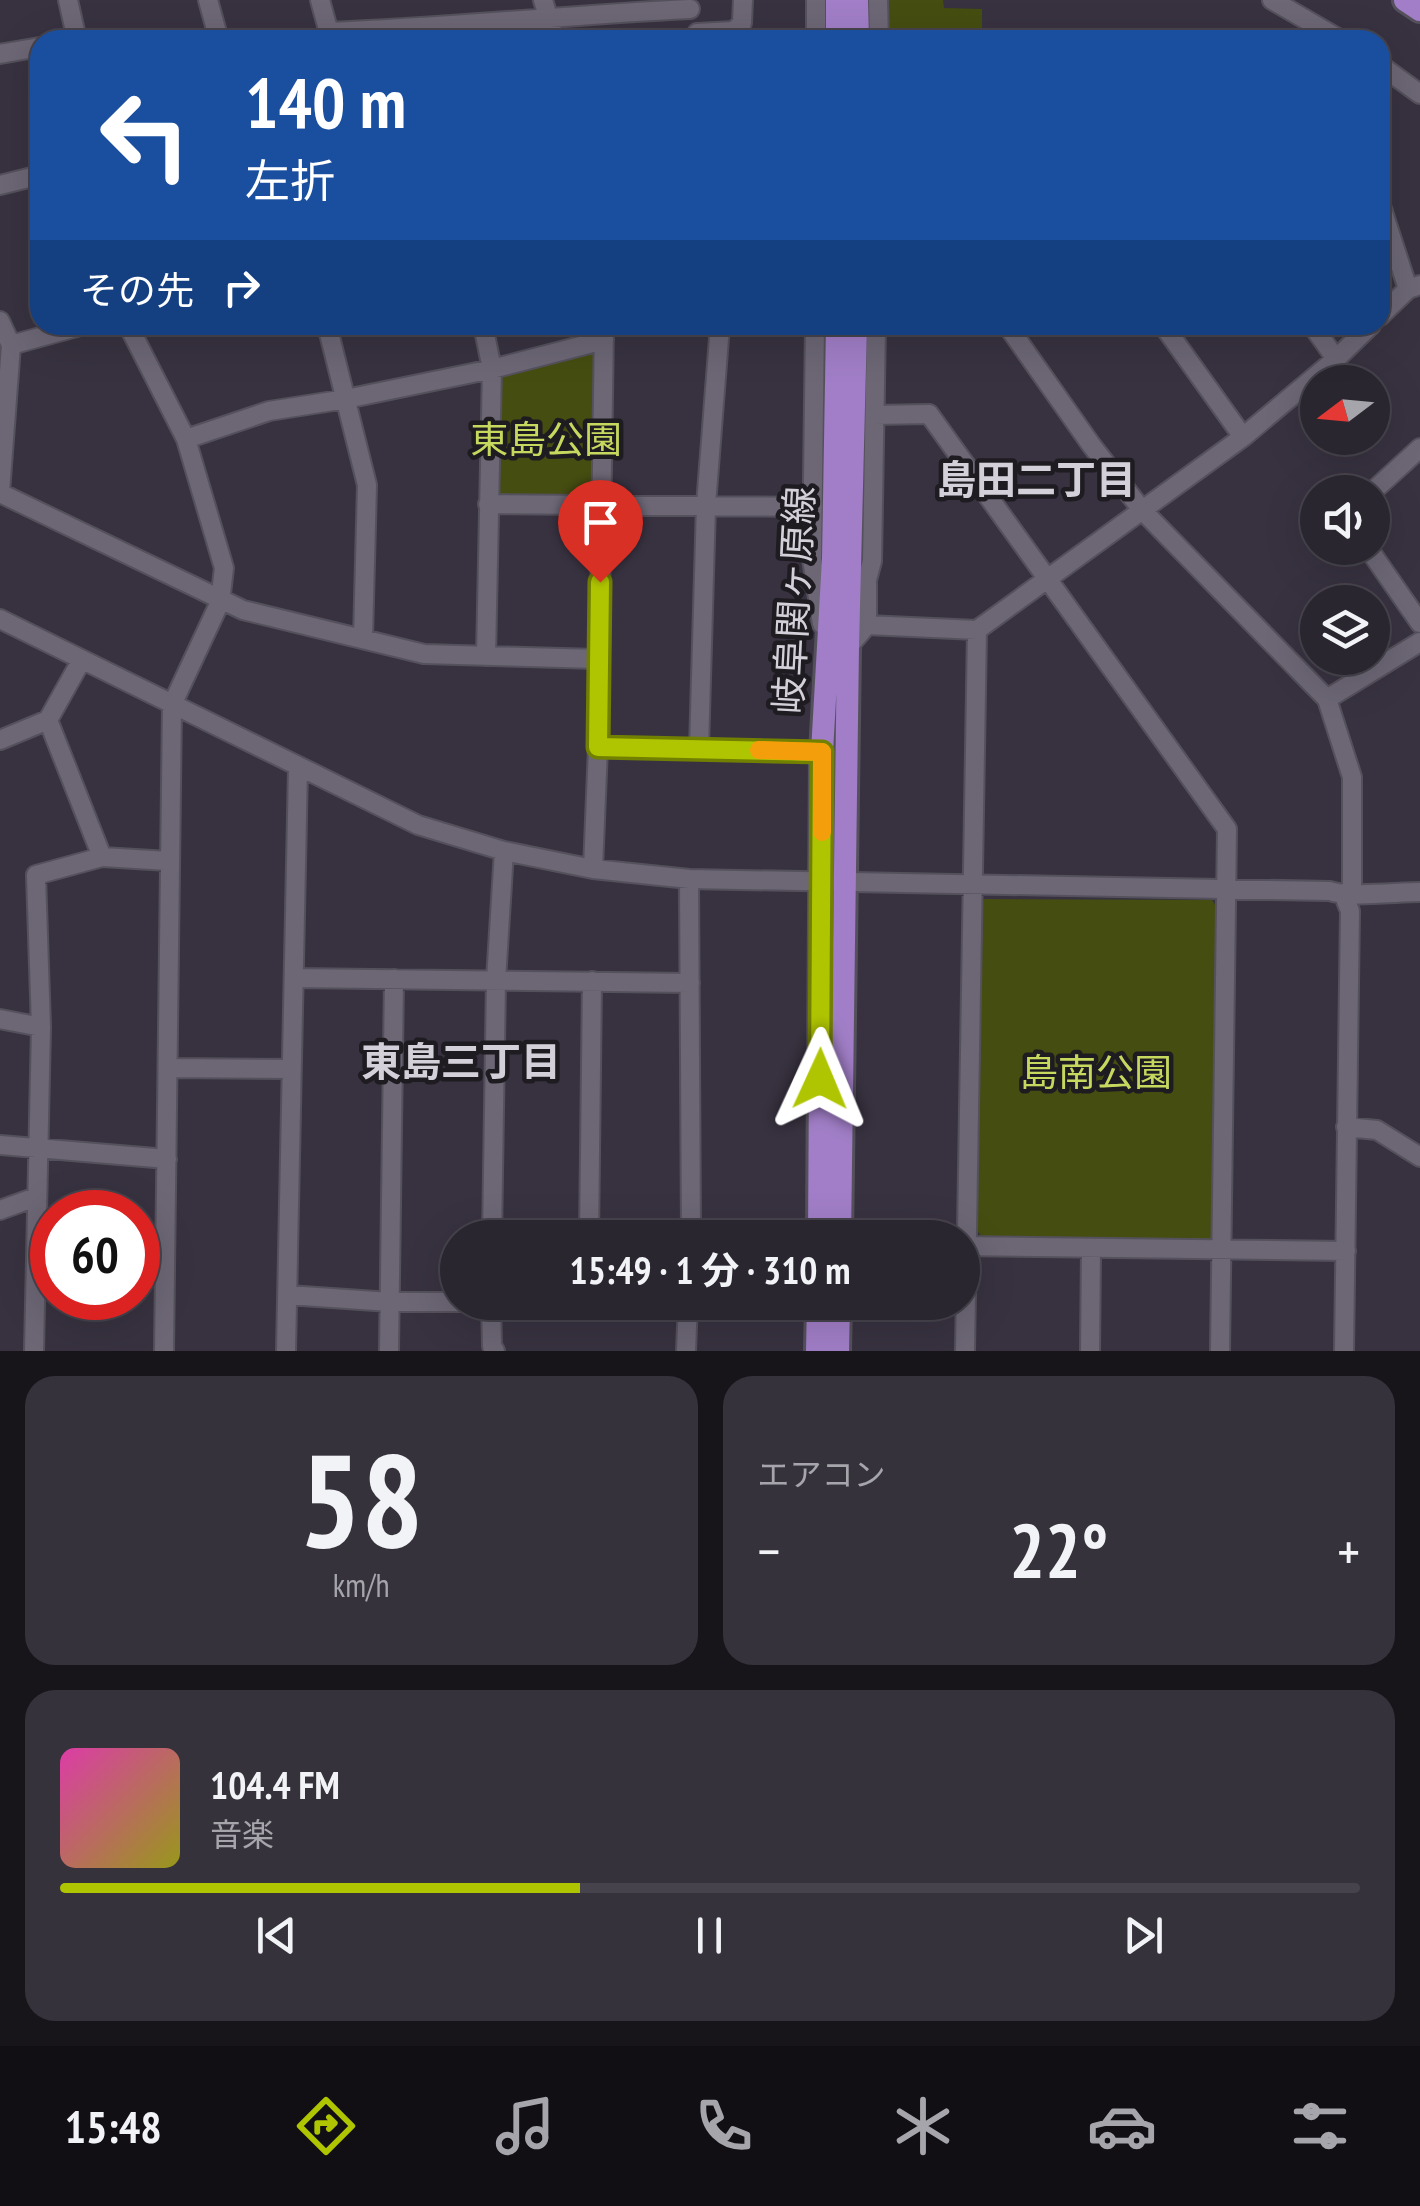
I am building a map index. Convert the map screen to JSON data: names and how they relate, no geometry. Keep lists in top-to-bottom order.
{
  "streets": {
    "main road": ["岐阜関ヶ原線"]
  },
  "districts": ["島田二丁目", "東島三丁目"],
  "parks": ["東島公園", "島南公園"],
  "north": "left",
  "page": {
    "turn": ["140 m", "左折"],
    "then": "その先",
    "limit": "60",
    "trip": "15:49 · 1 分 · 310 m",
    "tile": [
      ["58", "km/h"],
      "エアコン"
    ],
    "heat": ["−", "22°", "+"],
    "song": ["104.4 FM", "音楽"],
    "tabs": "15:48"
  }
}
